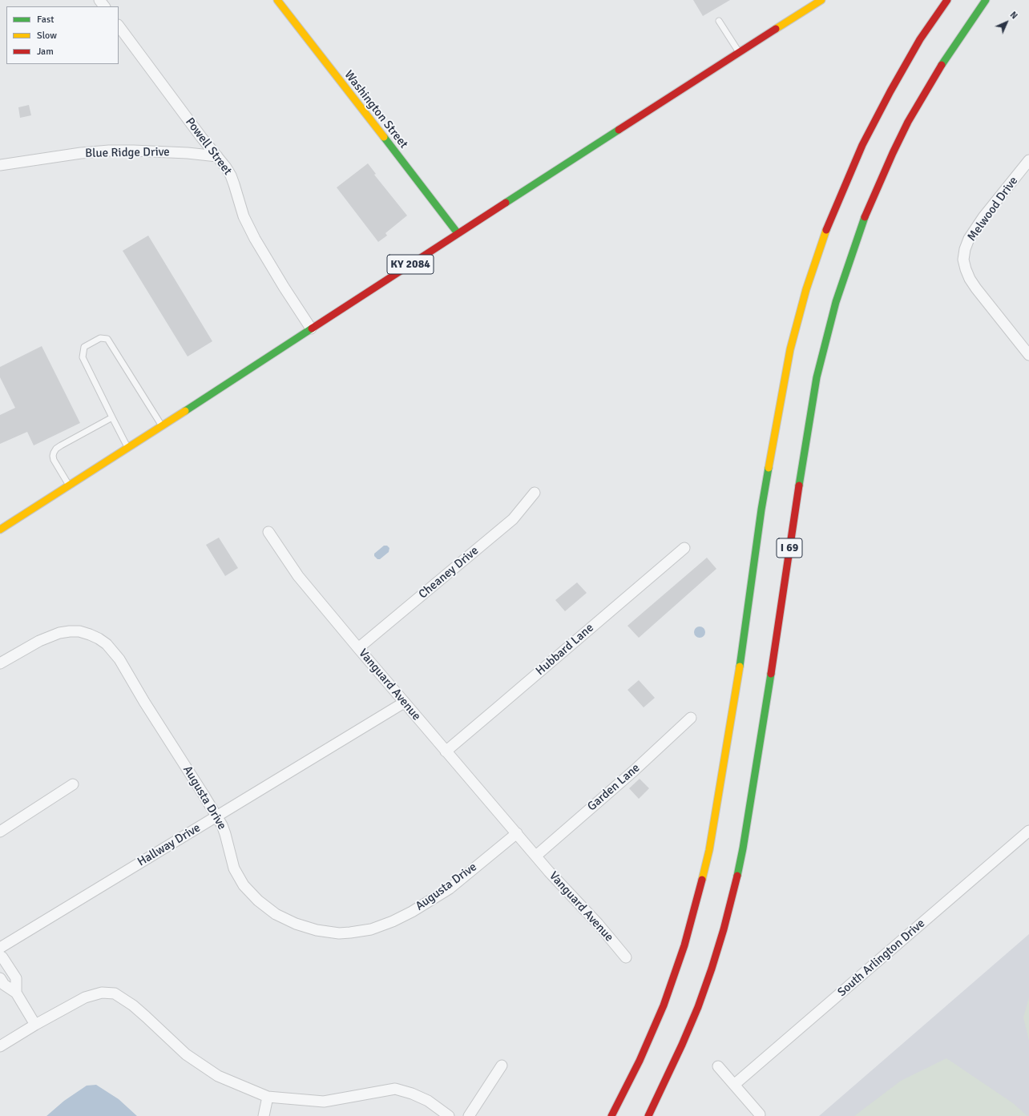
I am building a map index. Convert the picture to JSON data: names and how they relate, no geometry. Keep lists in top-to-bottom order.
{
  "streets": {
    "main road": ["Washington Street", "KY 2084", "I 69"],
    "street": [
      "Powell Street",
      "Blue Ridge Drive",
      "Melwood Drive",
      "Cheaney Drive",
      "Hubbard Lane",
      "Vanguard Avenue",
      "Garden Lane",
      "Augusta Drive",
      "Hallway Drive",
      "South Arlington Drive"
    ]
  },
  "crossings": [
    ["Washington Street", "KY 2084"],
    ["Powell Street", "Blue Ridge Drive"],
    ["Powell Street", "KY 2084"],
    ["Cheaney Drive", "Vanguard Avenue"],
    ["Hubbard Lane", "Vanguard Avenue"],
    ["Vanguard Avenue", "Garden Lane"],
    ["Vanguard Avenue", "Augusta Drive"],
    ["Vanguard Avenue", "Hallway Drive"],
    ["Augusta Drive", "Hallway Drive"]
  ],
  "legend": ["Fast", "Slow", "Jam"],
  "north": "top right"
}
